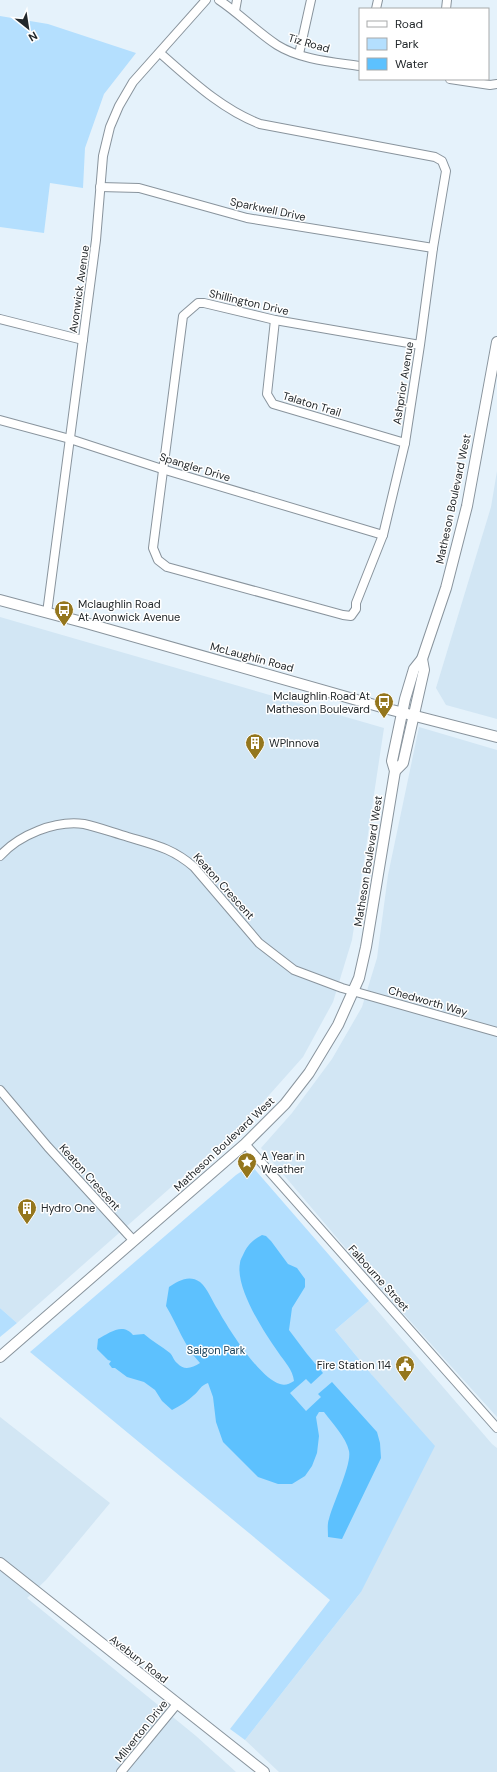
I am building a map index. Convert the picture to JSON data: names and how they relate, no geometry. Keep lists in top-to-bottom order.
{
  "streets": {
    "street": [
      "Tiz Road",
      "Sparkwell Drive",
      "Avonwick Avenue",
      "Shillington Drive",
      "Ashprior Avenue",
      "Talaton Trail",
      "Spangler Drive",
      "Matheson Boulevard West",
      "McLaughlin Road",
      "Keaton Crescent",
      "Chedworth Way",
      "Falbourne Street",
      "Avebury Road",
      "Milverton Drive"
    ]
  },
  "crossings": [
    ["Sparkwell Drive", "Avonwick Avenue"],
    ["Sparkwell Drive", "Ashprior Avenue"],
    ["Avonwick Avenue", "Ashprior Avenue"],
    ["Avonwick Avenue", "Spangler Drive"],
    ["Avonwick Avenue", "McLaughlin Road"],
    ["Shillington Drive", "Ashprior Avenue"],
    ["Shillington Drive", "Talaton Trail"],
    ["Shillington Drive", "Spangler Drive"],
    ["Ashprior Avenue", "Talaton Trail"],
    ["Ashprior Avenue", "Spangler Drive"],
    ["Matheson Boulevard West", "McLaughlin Road"],
    ["Matheson Boulevard West", "Keaton Crescent"],
    ["Matheson Boulevard West", "Chedworth Way"],
    ["Matheson Boulevard West", "Falbourne Street"],
    ["Keaton Crescent", "Chedworth Way"],
    ["Avebury Road", "Milverton Drive"]
  ],
  "parks": ["Saigon Park"],
  "places": {
    "bus stop": ["Mclaughlin Road At Avonwick Avenue", "Mclaughlin Road At Matheson Boulevard"],
    "building": ["WPInnova", "Hydro One"],
    "place": ["A Year in Weather"],
    "public building": ["Fire Station 114"]
  },
  "legend": ["Road", "Park", "Water"],
  "north": "bottom right"
}
